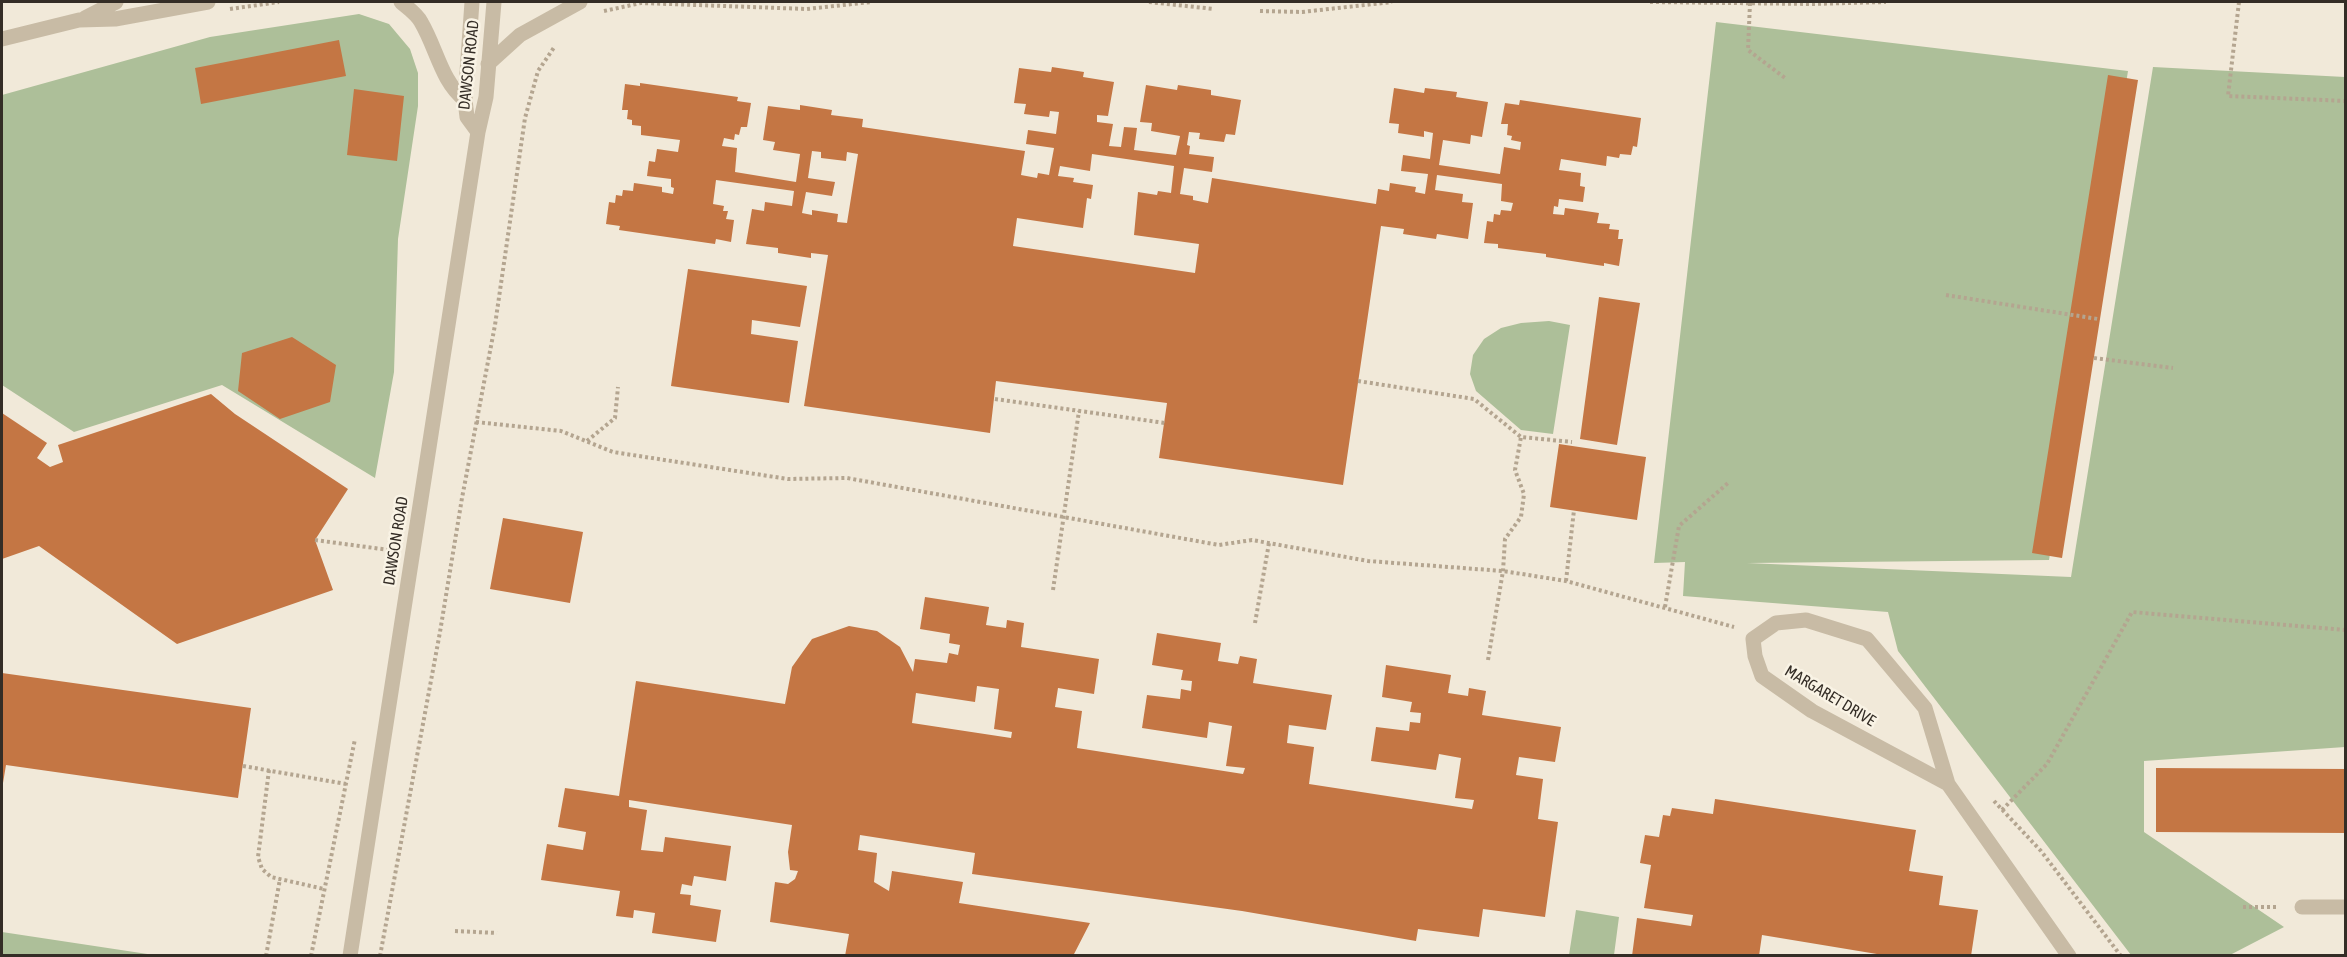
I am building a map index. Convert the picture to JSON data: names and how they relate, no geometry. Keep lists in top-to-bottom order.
{
  "streets": {
    "street": ["DAWSON ROAD", "MARGARET DRIVE"]
  }
}
